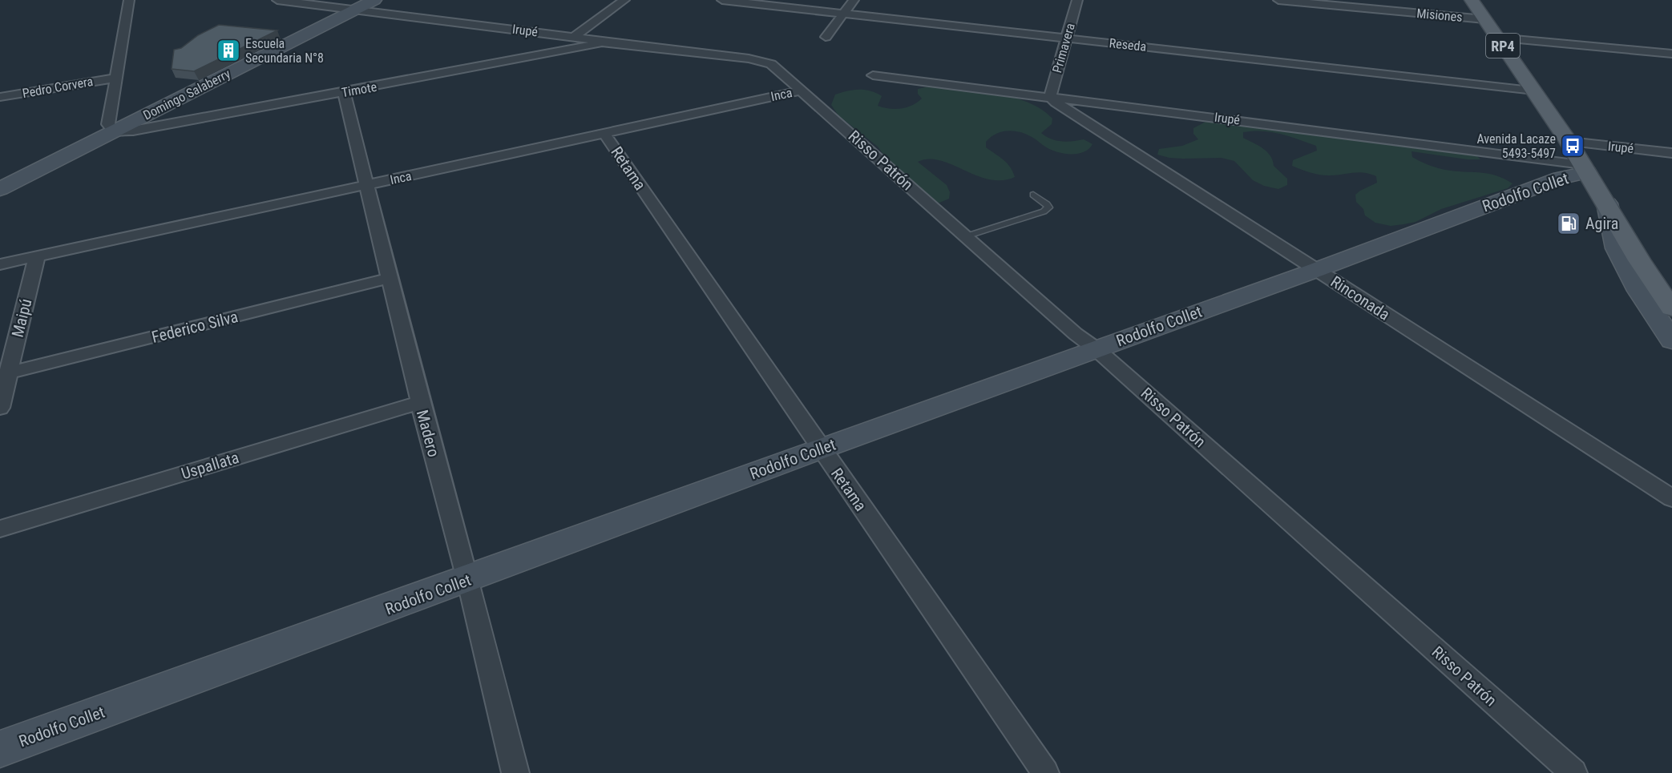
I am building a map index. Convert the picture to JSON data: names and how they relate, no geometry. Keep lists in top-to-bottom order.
{
  "streets": {
    "main road": ["RP4"],
    "street": [
      "Misiones",
      "Irupé",
      "Reseda",
      "Primavera",
      "Pedro Corvera",
      "Timote",
      "Domingo Salaberry",
      "Inca",
      "Risso Patrón",
      "Retama",
      "Rodolfo Collet",
      "Rinconada",
      "Maipú",
      "Federico Silva",
      "Madero",
      "Uspallata"
    ]
  },
  "crossings": [
    ["Misiones", "RP4"],
    ["Irupé", "RP4"],
    ["Irupé", "Primavera"],
    ["Irupé", "Timote"],
    ["Irupé", "Domingo Salaberry"],
    ["Irupé", "Risso Patrón"],
    ["Irupé", "Rodolfo Collet"],
    ["Irupé", "Rinconada"],
    ["Reseda", "RP4"],
    ["Reseda", "Primavera"],
    ["RP4", "Rodolfo Collet"],
    ["Primavera", "Rinconada"],
    ["Timote", "Domingo Salaberry"],
    ["Timote", "Madero"],
    ["Inca", "Risso Patrón"],
    ["Inca", "Retama"],
    ["Inca", "Maipú"],
    ["Inca", "Madero"],
    ["Risso Patrón", "Rodolfo Collet"],
    ["Retama", "Rodolfo Collet"],
    ["Rodolfo Collet", "Rinconada"],
    ["Rodolfo Collet", "Madero"],
    ["Maipú", "Federico Silva"],
    ["Federico Silva", "Madero"],
    ["Madero", "Uspallata"]
  ],
  "places": {
    "building": ["Escuela Secundaria N°8"],
    "bus stop": ["Avenida Lacaze 5493-5497"],
    "fuel station": ["Agira"]
  }
}
